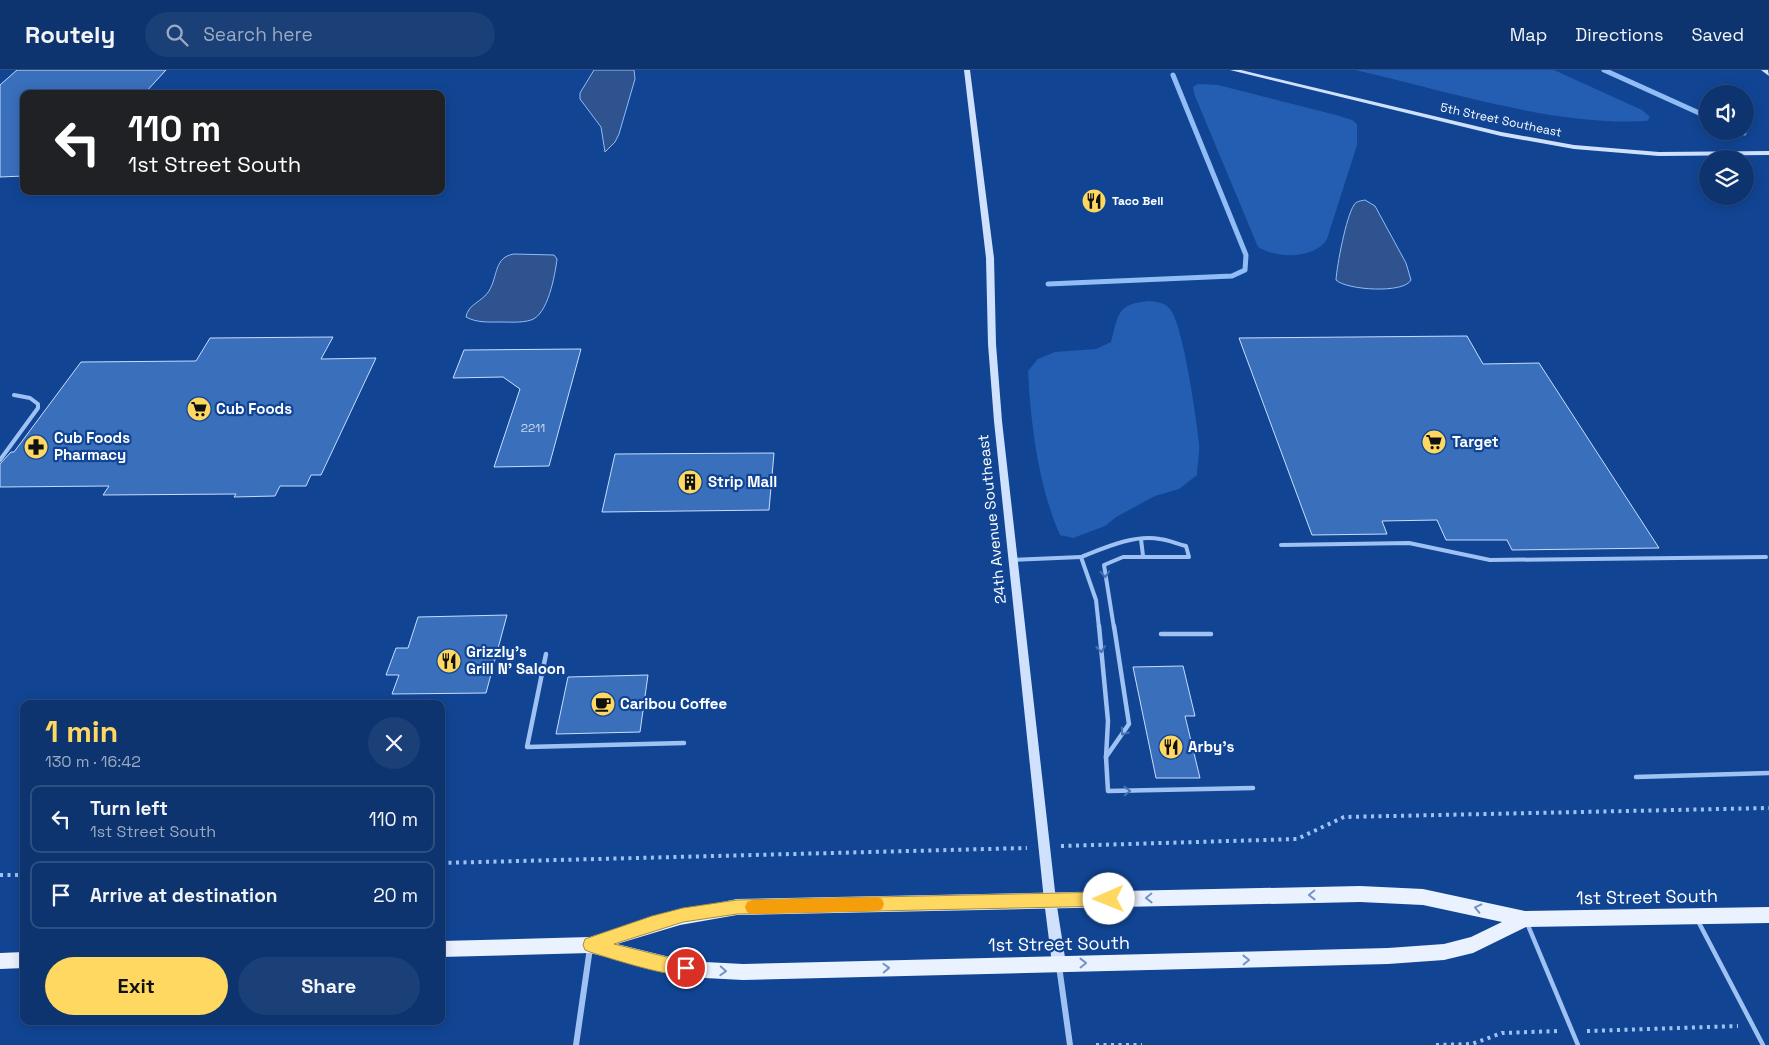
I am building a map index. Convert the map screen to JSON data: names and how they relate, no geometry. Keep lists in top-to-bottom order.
{
  "streets": {
    "main road": ["1st Street South"],
    "street": ["5th Street Southeast", "24th Avenue Southeast"]
  },
  "crossings": [
    ["24th Avenue Southeast", "1st Street South"]
  ],
  "places": {
    "restaurant": ["Taco Bell", "Grizzly's Grill N' Saloon", "Arby's"],
    "supermarket": ["Cub Foods", "Target"],
    "pharmacy": ["Cub Foods Pharmacy"],
    "building": ["Strip Mall"],
    "cafe": ["Caribou Coffee"]
  },
  "house_numbers": ["2211"],
  "page": {
    "header": "Routely",
    "search": "Search here",
    "nav": ["Map", "Directions", "Saved"],
    "turn": ["110 m", "1st Street South"],
    "heading": ["1 min", "130 m · 16:42"],
    "list": [
      {
        "name": "Turn left",
        "note": "1st Street South",
        "value": "110 m"
      },
      {
        "name": "Arrive at destination",
        "value": "20 m"
      }
    ],
    "buttons": ["Exit", "Share"]
  }
}
